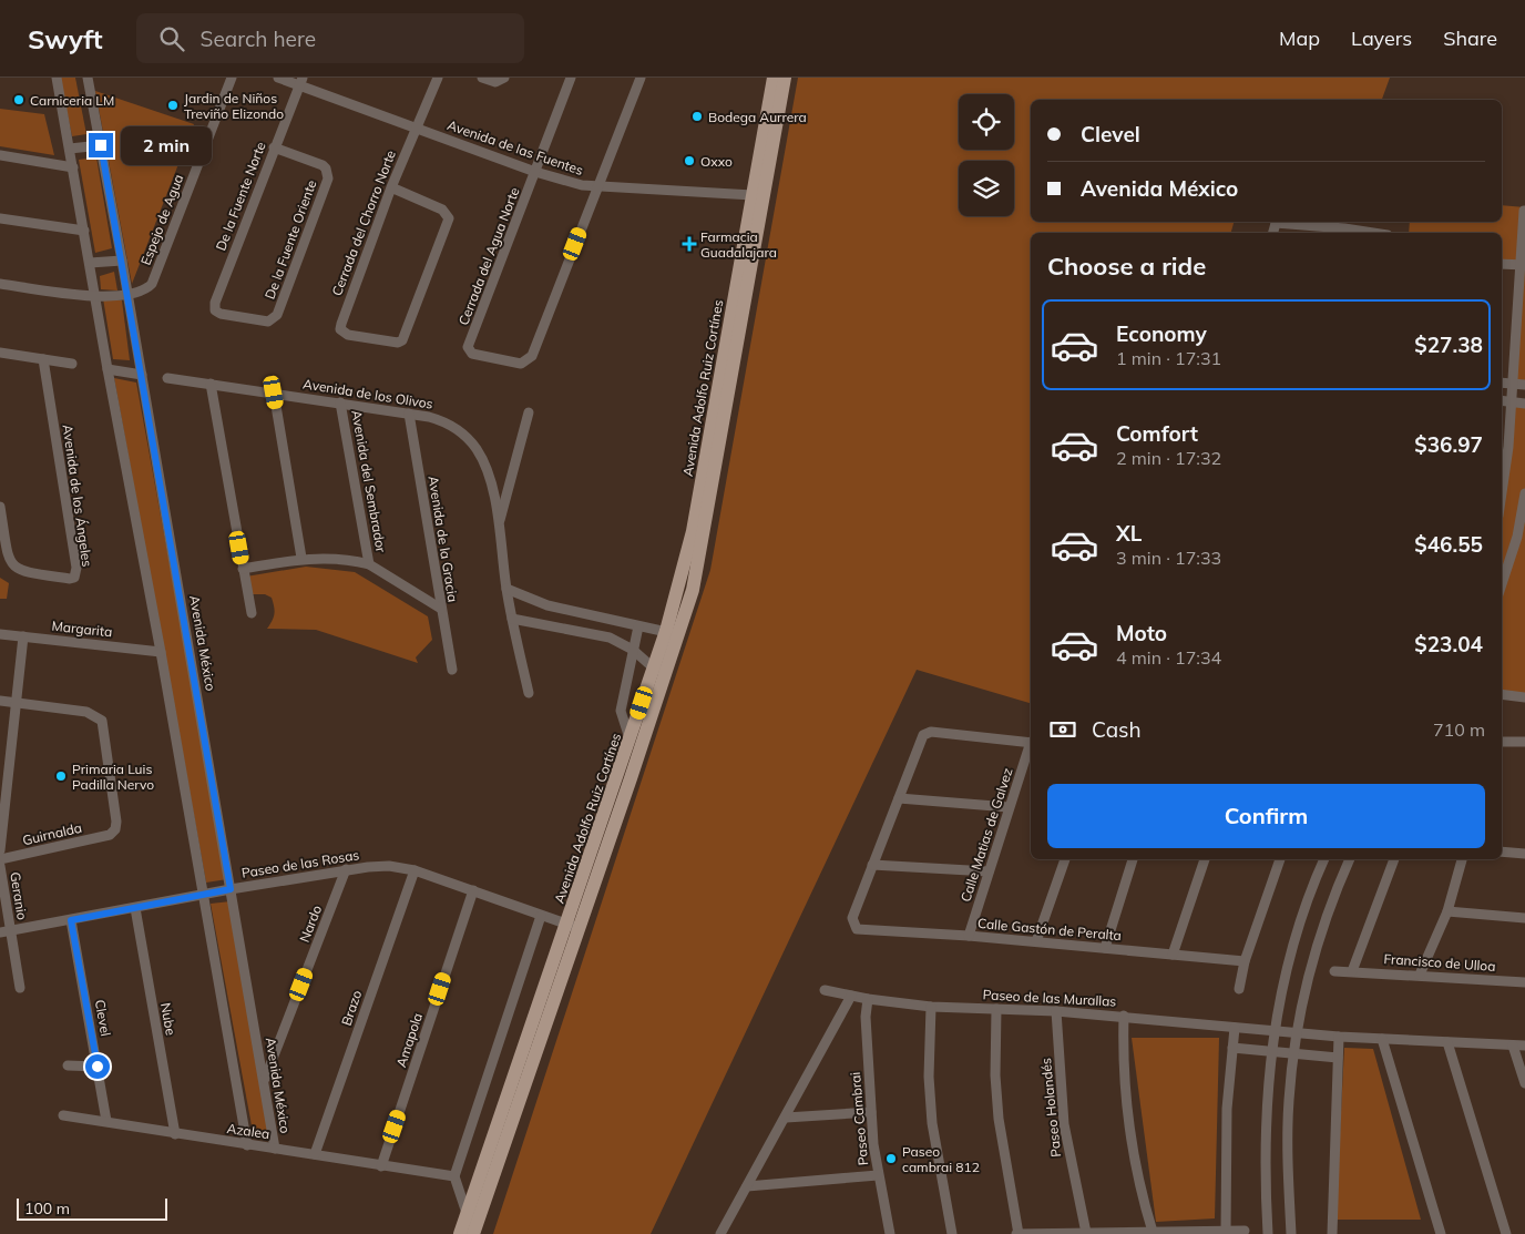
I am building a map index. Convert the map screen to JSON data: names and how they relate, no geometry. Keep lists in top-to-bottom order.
{
  "streets": {
    "main road": ["Avenida Adolfo Ruiz Cortínes"],
    "street": [
      "Avenida de las Fuentes",
      "De la Fuente Norte",
      "Espejo de Agua",
      "Cerrada del Chorro Norte",
      "De la Fuente Oriente",
      "Cerrada del Agua Norte",
      "Avenida de los Olivos",
      "Avenida del Sembrador",
      "Avenida de los Ángeles",
      "Avenida de la Gracia",
      "Margarita",
      "Avenida México",
      "Guirnalda",
      "Calle Matias de Galvez",
      "Paseo de las Rosas",
      "Geranio",
      "Nardo",
      "Calle Gastón de Peralta",
      "Francisco de Ulloa",
      "Paseo de las Murallas",
      "Brazo",
      "Clevel",
      "Nube",
      "Amapola",
      "Paseo Holandés",
      "Paseo Cambrai",
      "Azalea"
    ]
  },
  "crossings": [
    ["Avenida de las Fuentes", "De la Fuente Norte"],
    ["Avenida de las Fuentes", "Cerrada del Chorro Norte"],
    ["Avenida de las Fuentes", "Cerrada del Agua Norte"],
    ["Avenida de las Fuentes", "Avenida Adolfo Ruiz Cortínes"],
    ["De la Fuente Norte", "De la Fuente Oriente"],
    ["Espejo de Agua", "Avenida México"],
    ["Avenida Adolfo Ruiz Cortínes", "Paseo de las Rosas"],
    ["Avenida de los Olivos", "Avenida del Sembrador"],
    ["Avenida de los Olivos", "Avenida de la Gracia"],
    ["Avenida México", "Paseo de las Rosas"],
    ["Avenida México", "Nardo"],
    ["Avenida México", "Azalea"],
    ["Calle Matias de Galvez", "Calle Gastón de Peralta"],
    ["Paseo de las Rosas", "Geranio"],
    ["Paseo de las Rosas", "Nardo"],
    ["Paseo de las Rosas", "Brazo"],
    ["Paseo de las Rosas", "Clevel"],
    ["Paseo de las Rosas", "Nube"],
    ["Paseo de las Rosas", "Amapola"],
    ["Paseo de las Murallas", "Paseo Holandés"],
    ["Paseo de las Murallas", "Paseo Cambrai"],
    ["Brazo", "Azalea"],
    ["Clevel", "Azalea"],
    ["Nube", "Azalea"],
    ["Amapola", "Azalea"]
  ],
  "places": {
    "other": [
      "Carniceria LM",
      "Jardin de Niños Treviño Elizondo",
      "Bodega Aurrera",
      "Oxxo",
      "Primaria Luis Padilla Nervo",
      "Paseo cambrai 812"
    ],
    "health": ["Farmacia Guadalajara"]
  },
  "scale_bar": "100 m",
  "page": {
    "header": "Swyft",
    "search": "Search here",
    "nav": ["Map", "Layers", "Share"],
    "banner": ["Clevel", "Avenida México"],
    "bubble": "2 min",
    "heading": "Choose a ride",
    "list": [
      {
        "name": "Economy",
        "note": "1 min · 17:31",
        "value": "$27.38"
      },
      {
        "name": "Comfort",
        "note": "2 min · 17:32",
        "value": "$36.97"
      },
      {
        "name": "XL",
        "note": "3 min · 17:33",
        "value": "$46.55"
      },
      {
        "name": "Moto",
        "note": "4 min · 17:34",
        "value": "$23.04"
      }
    ],
    "pay": ["Cash", "710 m"],
    "buttons": "Confirm",
    "scale": "100 m"
  }
}
